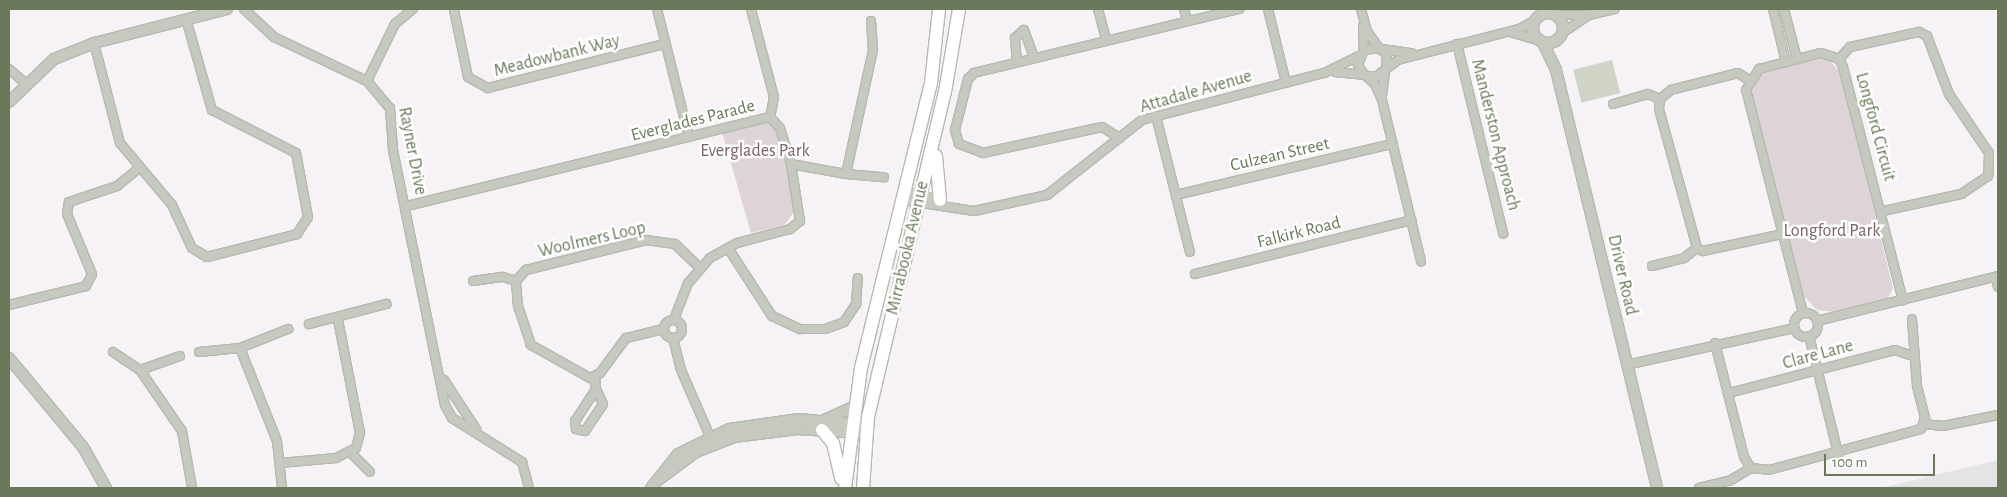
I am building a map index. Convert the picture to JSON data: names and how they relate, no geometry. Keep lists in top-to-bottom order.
{
  "streets": {
    "main road": ["Mirrabooka Avenue"],
    "street": [
      "Meadowbank Way",
      "Attadale Avenue",
      "Everglades Parade",
      "Longford Circuit",
      "Manderston Approach",
      "Rayner Drive",
      "Culzean Street",
      "Falkirk Road",
      "Woolmers Loop",
      "Driver Road",
      "Clare Lane"
    ]
  },
  "crossings": [
    ["Attadale Avenue", "Mirrabooka Avenue"],
    ["Everglades Parade", "Rayner Drive"],
    ["Everglades Parade", "Woolmers Loop"]
  ],
  "parks": ["Everglades Park", "Longford Park"],
  "scale_bar": "100 m"
}
